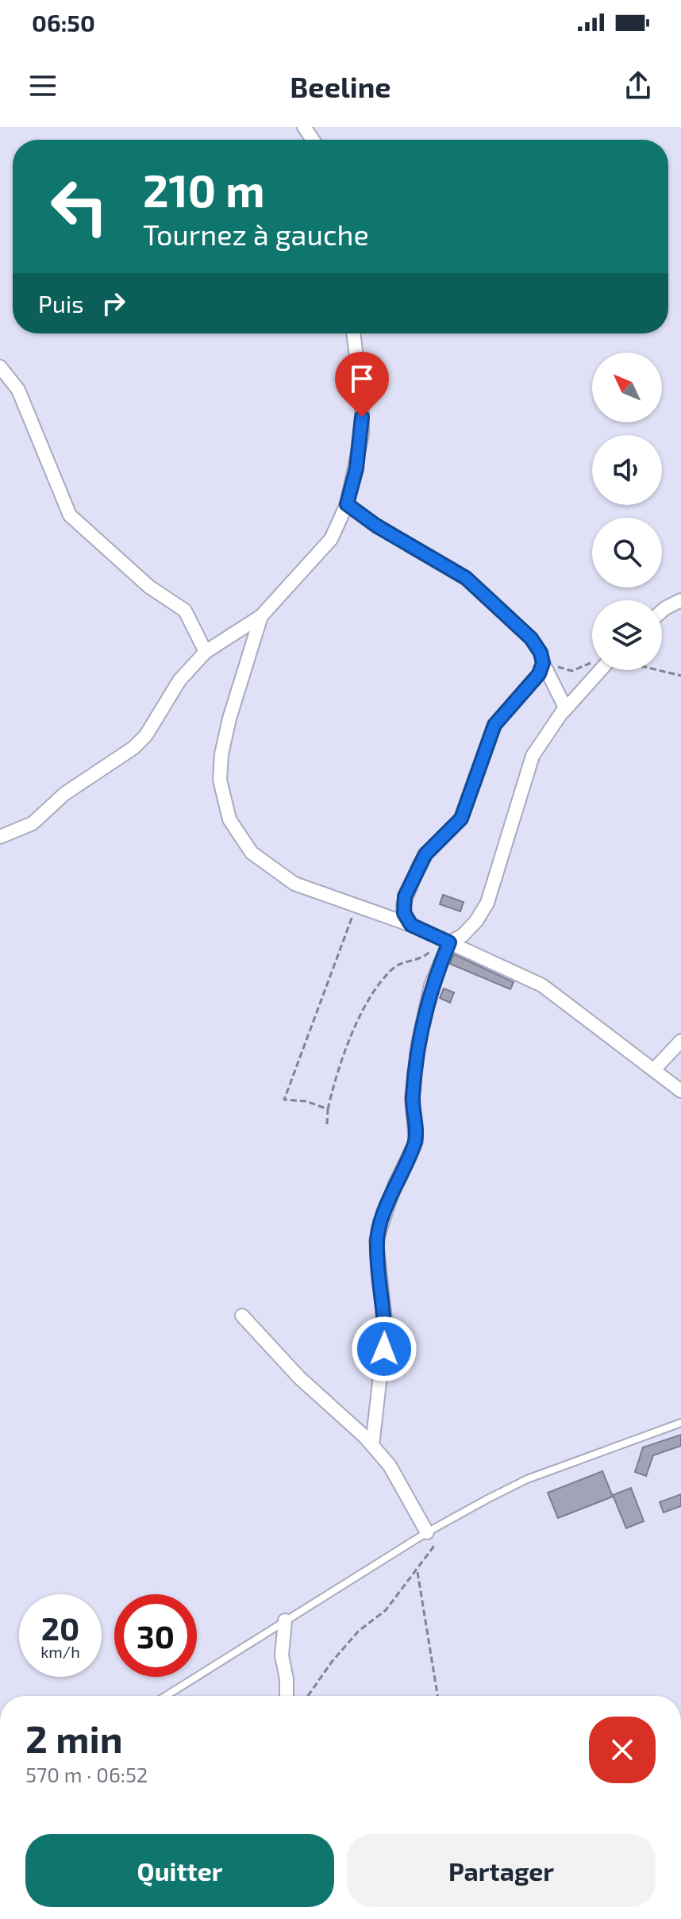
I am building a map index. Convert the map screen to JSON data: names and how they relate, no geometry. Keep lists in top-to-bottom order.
{
  "north": "top left",
  "page": {
    "status": "06:50",
    "header": "Beeline",
    "turn": ["210 m", "Tournez à gauche"],
    "then": "Puis",
    "speed": "20 km/h",
    "limit": "30",
    "heading": ["2 min", "570 m · 06:52"],
    "buttons": ["Quitter", "Partager"]
  }
}
